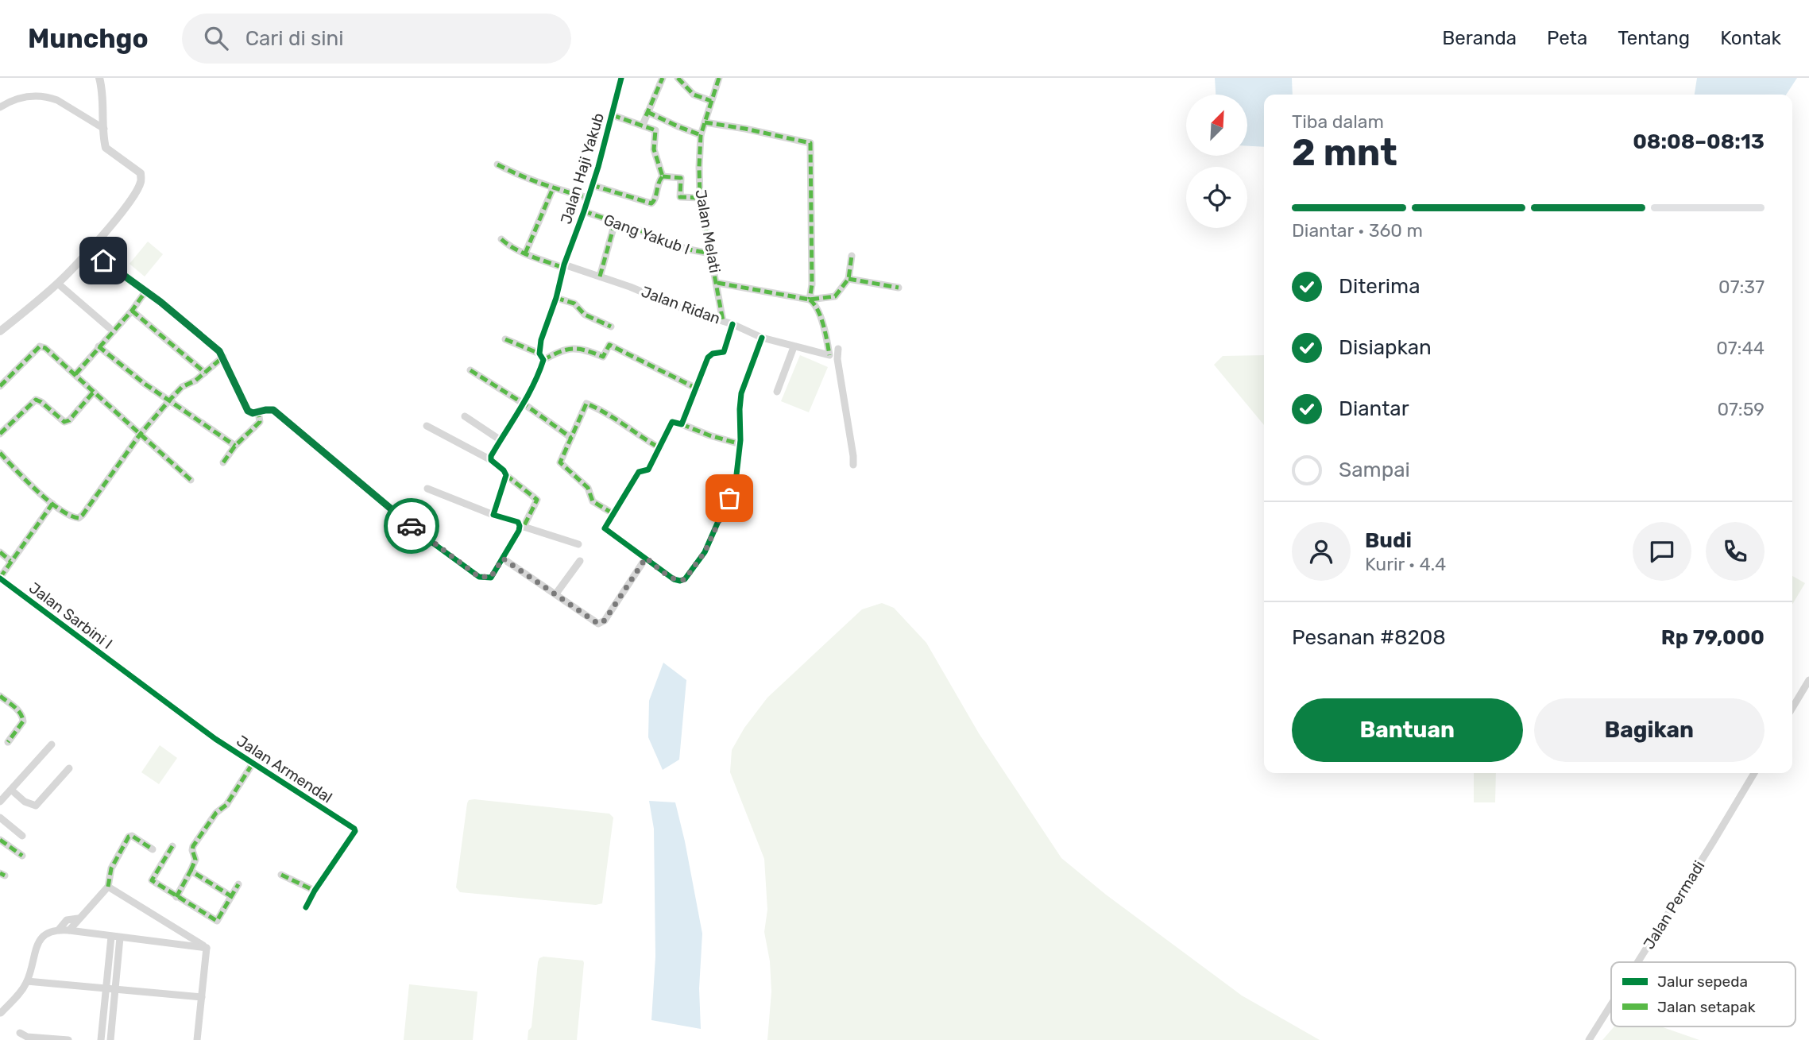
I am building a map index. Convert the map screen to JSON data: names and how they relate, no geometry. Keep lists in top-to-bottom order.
{
  "streets": {
    "street": [
      "Jalan Haji Yakub",
      "Jalan Melati",
      "Gang Yakub I",
      "Jalan Ridan",
      "Jalan Sarbini I",
      "Jalan Armendal",
      "Jalan Permadi"
    ]
  },
  "crossings": [
    ["Jalan Haji Yakub", "Gang Yakub I"],
    ["Jalan Haji Yakub", "Jalan Ridan"],
    ["Jalan Melati", "Gang Yakub I"],
    ["Jalan Melati", "Jalan Ridan"],
    ["Jalan Sarbini I", "Jalan Armendal"]
  ],
  "legend": ["Jalur sepeda", "Jalan setapak"],
  "north": "top right",
  "page": {
    "header": "Munchgo",
    "search": "Cari di sini",
    "nav": [
      "Beranda",
      "Peta",
      "Tentang",
      "Kontak"
    ],
    "heading": ["2 mnt", "Tiba dalam", "08:08–08:13"],
    "panel": [
      "Budi",
      "Kurir · 4.4",
      "Pesanan #8208",
      "Rp 79,000"
    ],
    "bar": "Diantar · 360 m",
    "list": [
      ["Diterima", "07:37"],
      ["Disiapkan", "07:44"],
      ["Diantar", "07:59"],
      "Sampai"
    ],
    "buttons": ["Bantuan", "Bagikan"]
  }
}
